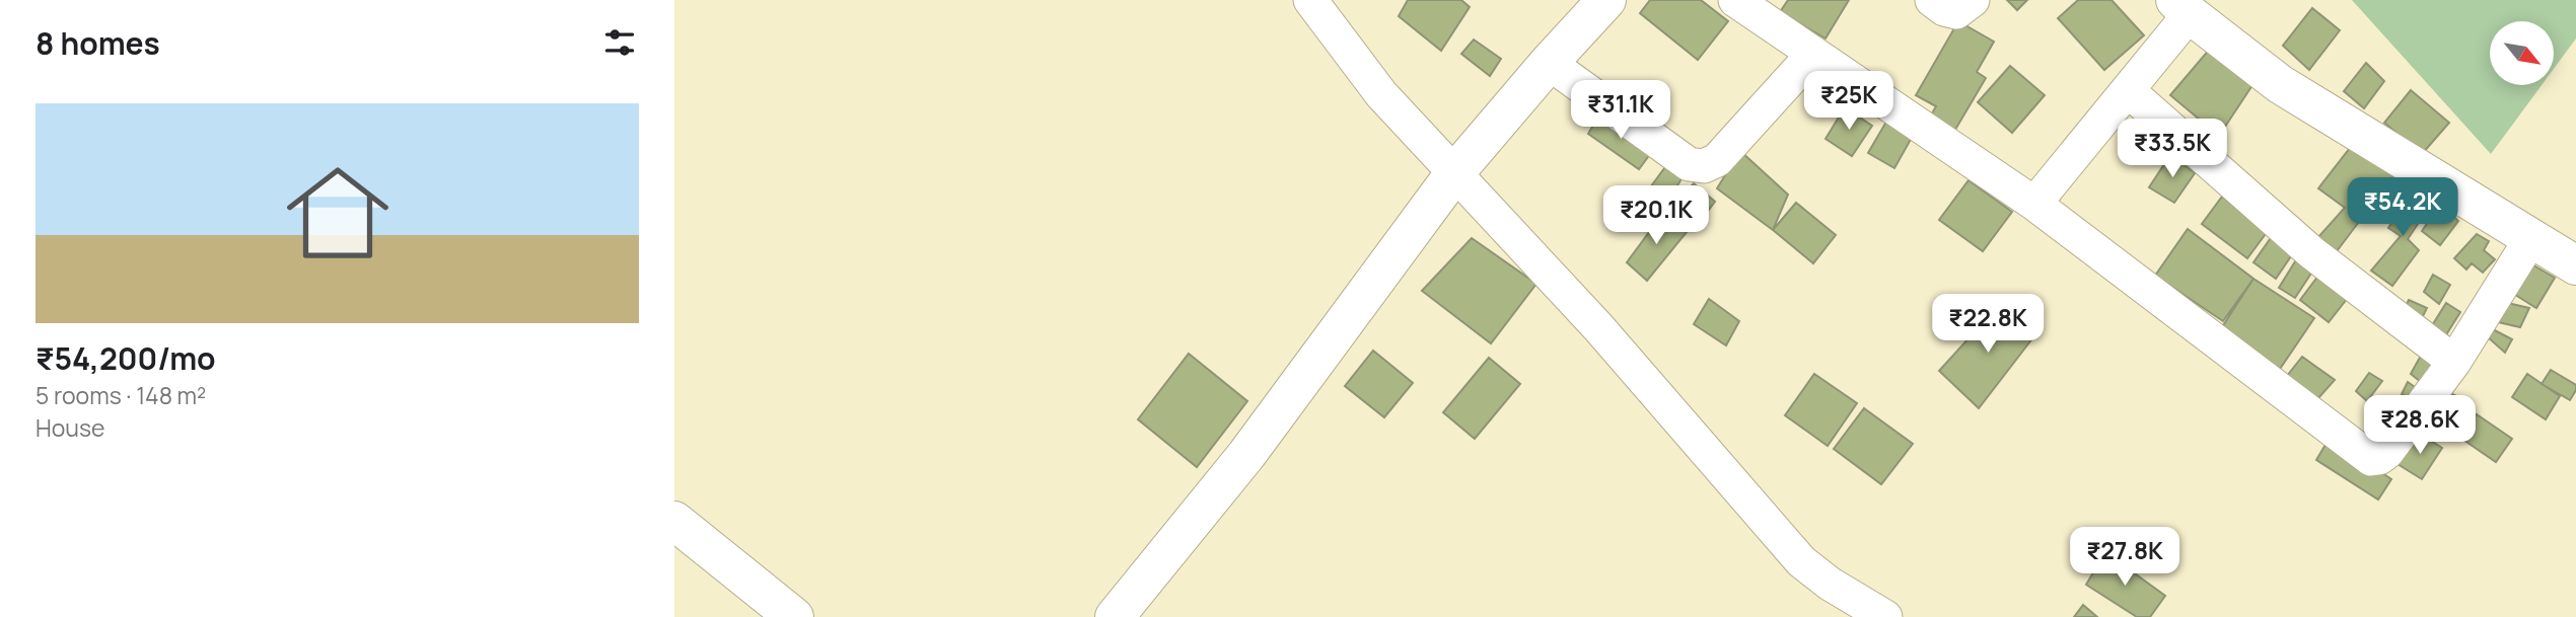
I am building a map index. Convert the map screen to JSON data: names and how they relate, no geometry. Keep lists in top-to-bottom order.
{
  "north": "bottom right",
  "page": {
    "heading": "8 homes",
    "price": [
      "₹25K",
      "₹31.1K",
      "₹33.5K",
      "₹54.2K",
      "₹20.1K",
      "₹22.8K",
      "₹28.6K",
      "₹27.8K"
    ],
    "list": [
      {
        "name": "₹54,200/mo",
        "note": "5 rooms · 148 m² · House"
      }
    ]
  }
}
